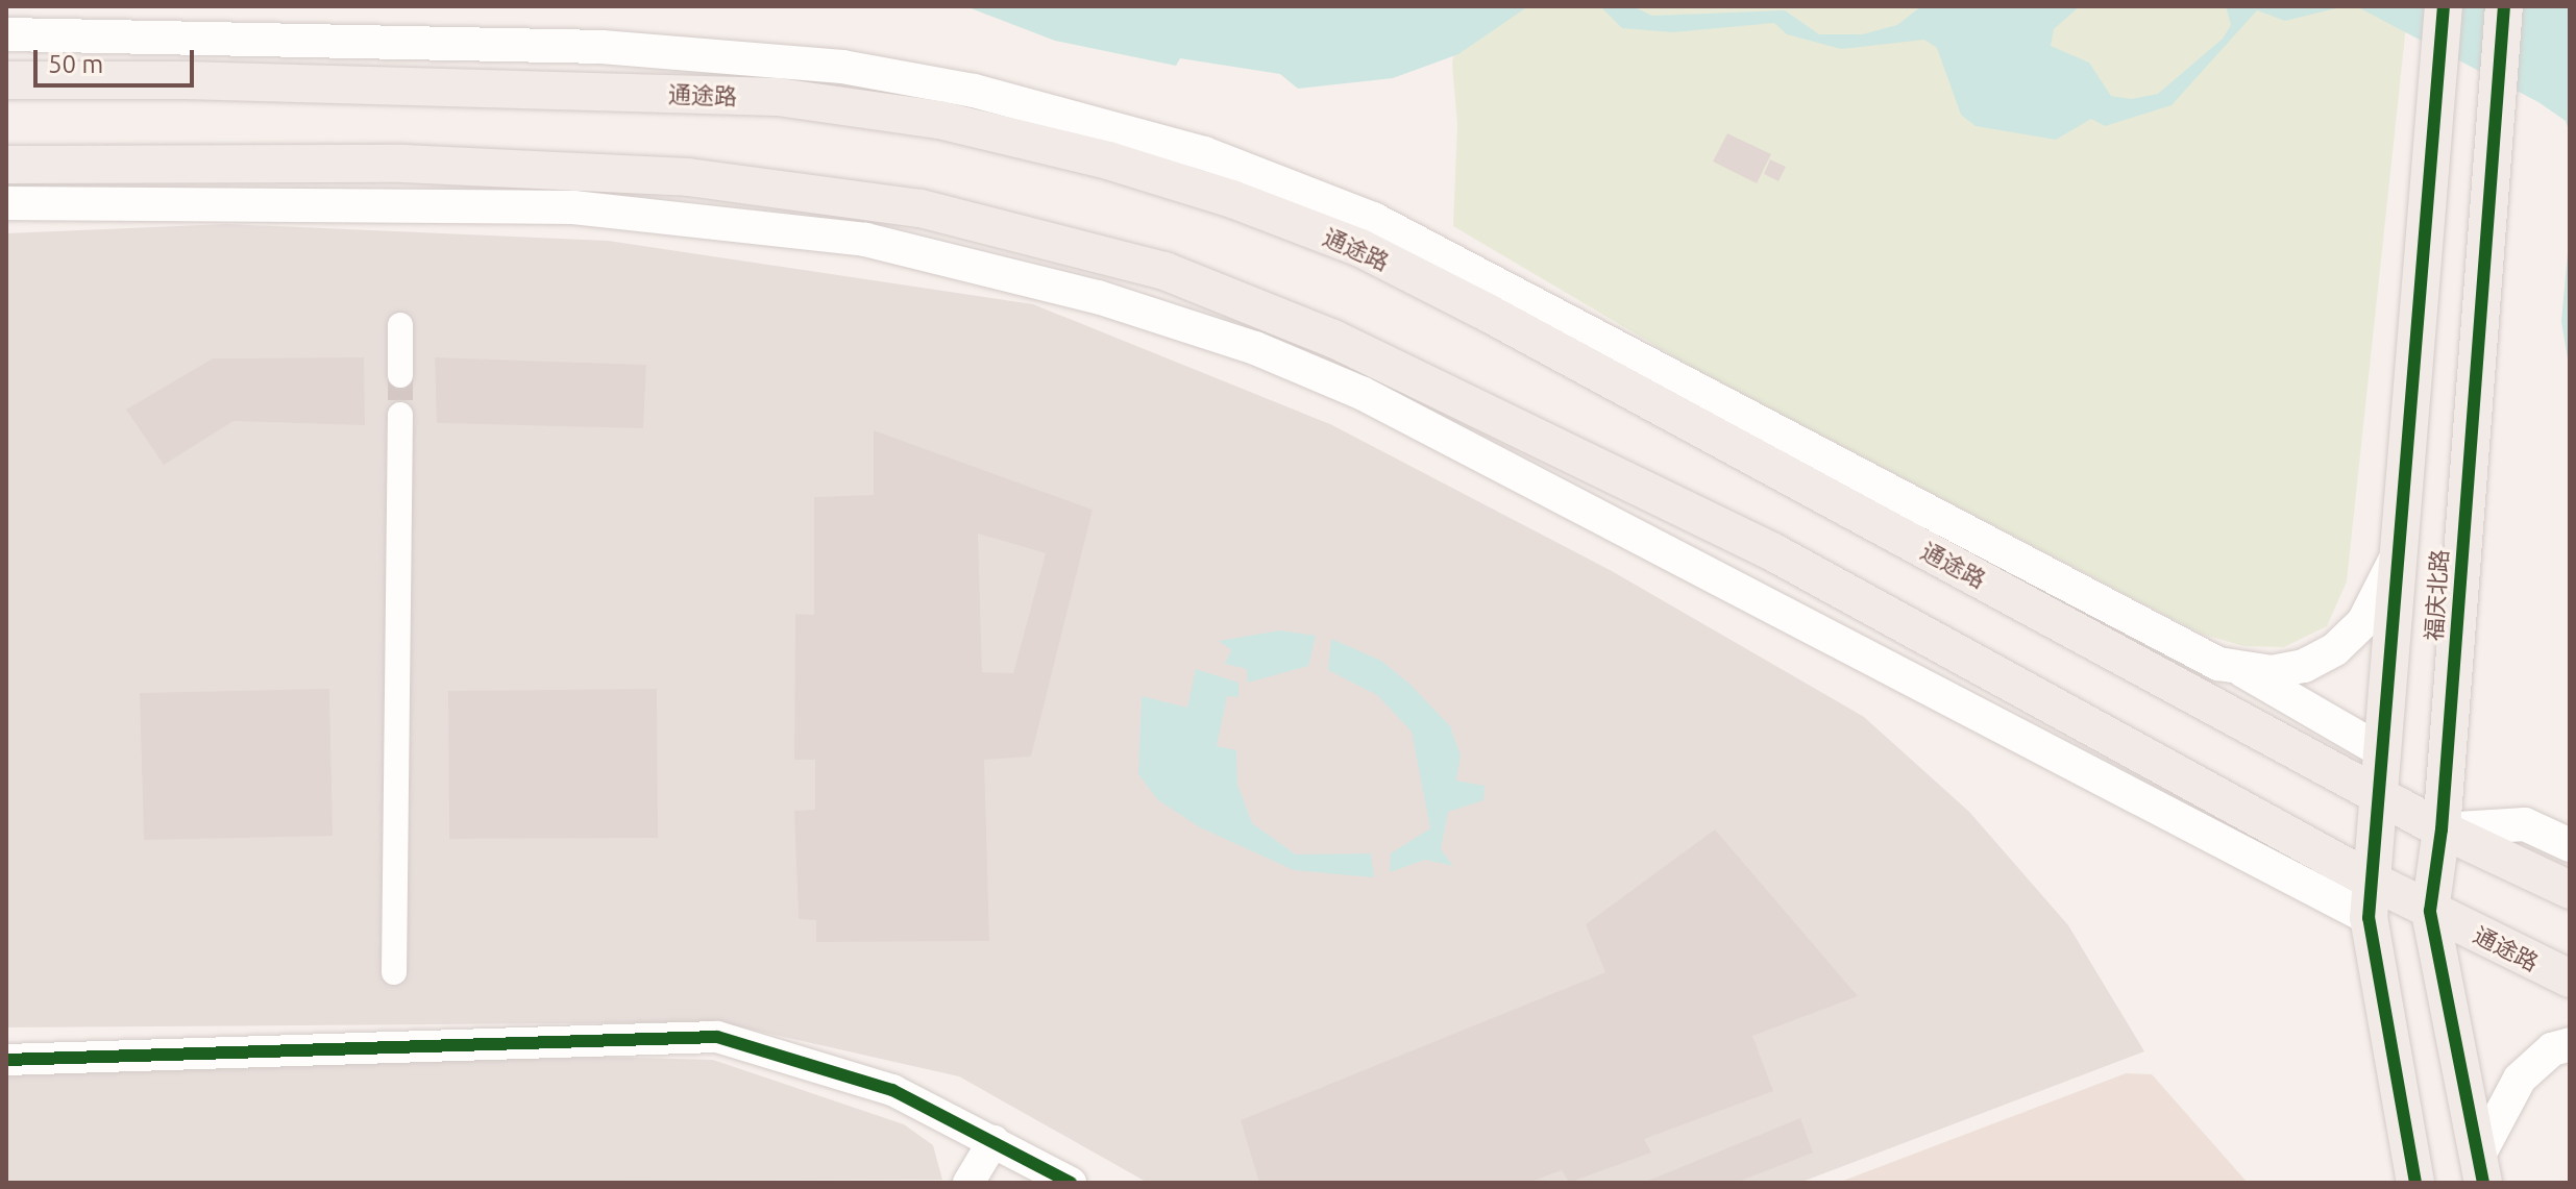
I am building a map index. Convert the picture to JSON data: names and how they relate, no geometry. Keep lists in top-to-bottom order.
{
  "streets": {
    "main road": ["通途路", "福庆北路"]
  },
  "crossings": [
    ["通途路", "福庆北路"]
  ],
  "scale_bar": "50 m"
}
